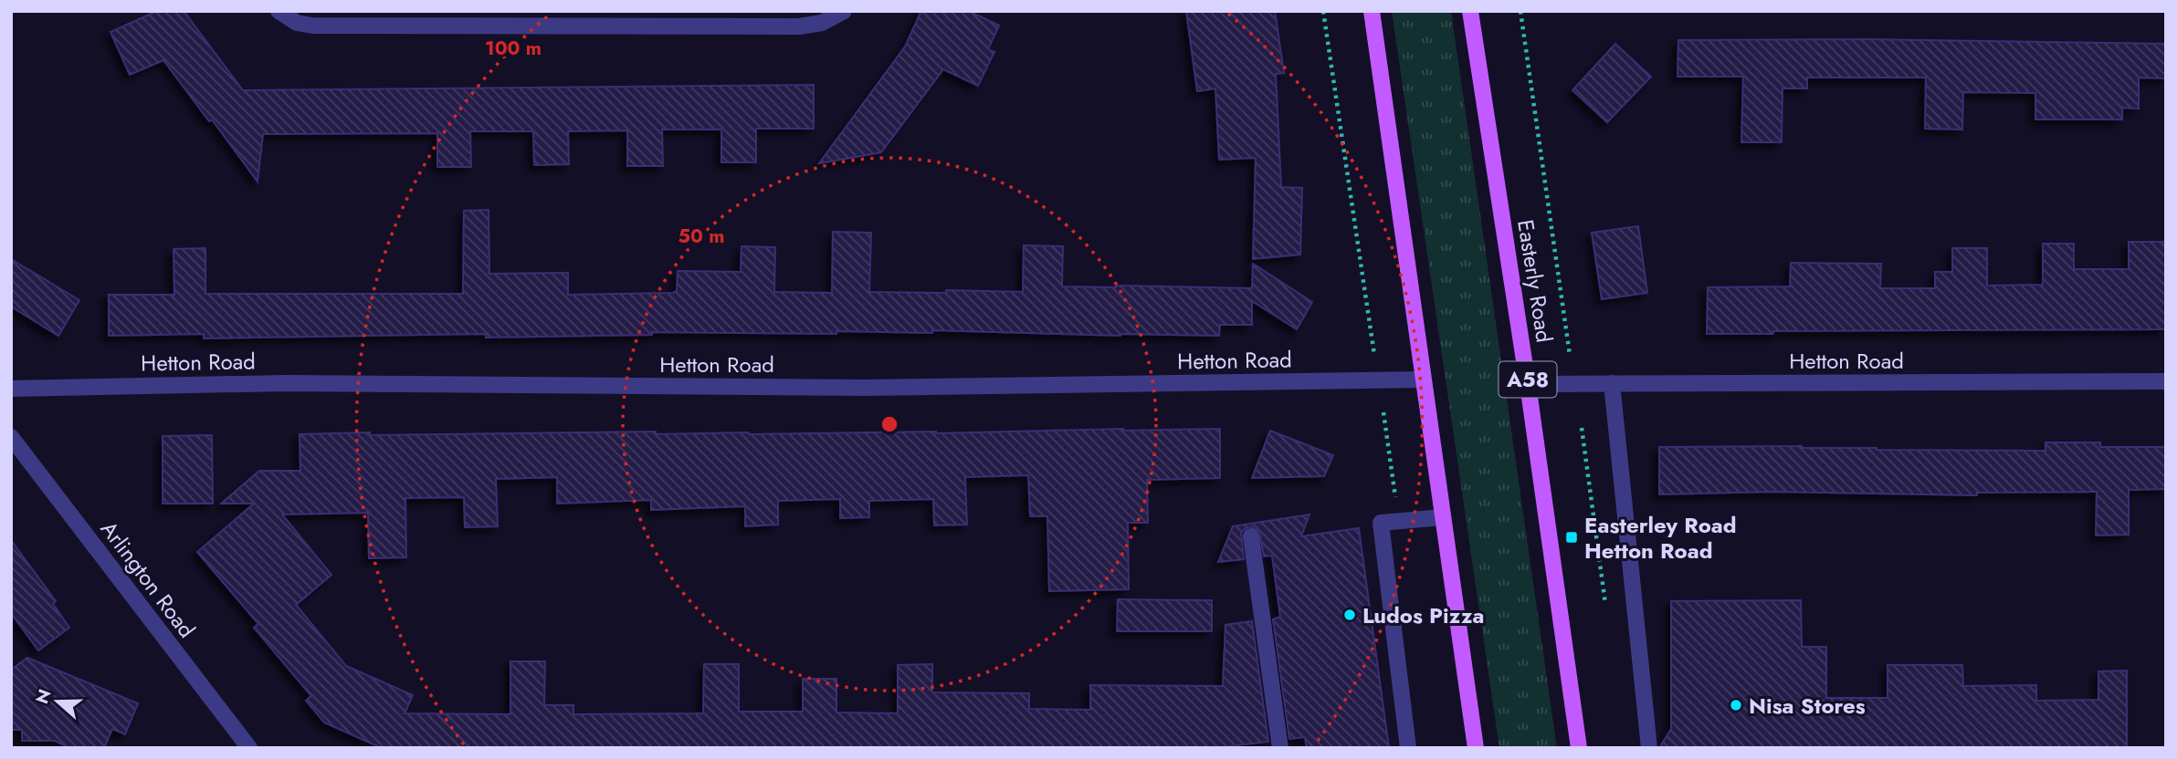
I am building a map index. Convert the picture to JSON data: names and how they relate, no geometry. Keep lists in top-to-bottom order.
{
  "streets": {
    "main road": ["Easterly Road", "A58"],
    "street": ["Hetton Road", "Arlington Road"]
  },
  "crossings": [
    ["Easterly Road", "Hetton Road"]
  ],
  "places": {
    "transit": ["Easterley Road Hetton Road"],
    "other": ["Ludos Pizza", "Nisa Stores"]
  },
  "north": "left",
  "rings": ["100 m", "50 m"]
}
